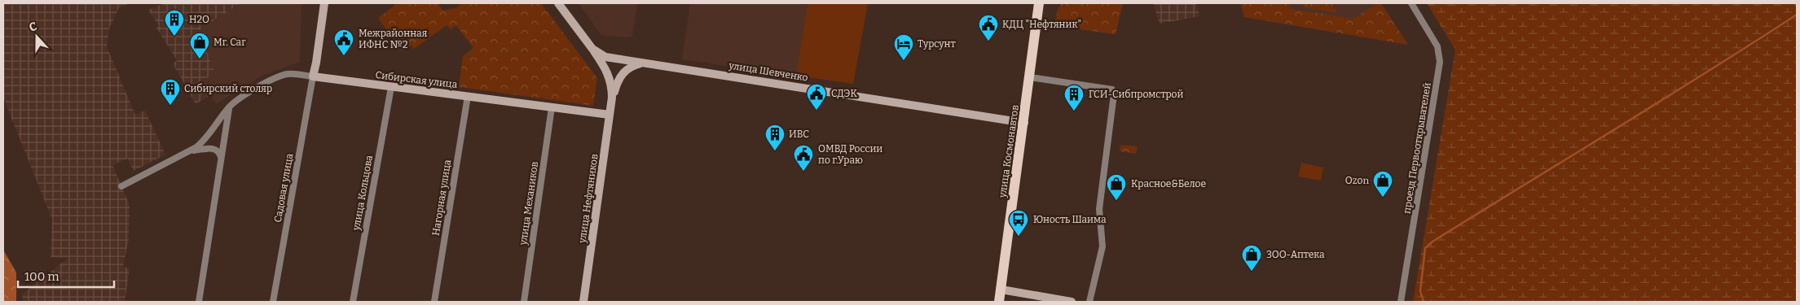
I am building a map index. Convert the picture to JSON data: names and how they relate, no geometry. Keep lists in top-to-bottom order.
{
  "streets": {
    "main road": [
      "улица Шевченко",
      "Сибирская улица",
      "улица Космонавтов",
      "улица Нефтяников"
    ],
    "street": [
      "проезд Первооткрывателей",
      "Садовая улица",
      "улица Кольцова",
      "Нагорная улица",
      "улица Механиков"
    ]
  },
  "crossings": [
    ["улица Шевченко", "улица Космонавтов"],
    ["улица Шевченко", "улица Нефтяников"],
    ["Сибирская улица", "Садовая улица"],
    ["Сибирская улица", "улица Кольцова"],
    ["Сибирская улица", "Нагорная улица"],
    ["Сибирская улица", "улица Нефтяников"],
    ["Сибирская улица", "улица Механиков"]
  ],
  "places": {
    "building": [
      "Н2О",
      "Сибирский столяр",
      "ГСИ-Сибпромстрой",
      "ИВС"
    ],
    "public building": [
      "КДЦ \"Нефтяник\"",
      "Межрайонная ИФНС №2",
      "СДЭК",
      "ОМВД России по г.Ураю"
    ],
    "shop": [
      "Mr. Car",
      "Ozon",
      "Красное&Белое",
      "ЗОО-Аптека"
    ],
    "hotel": ["Турсунт"],
    "bus stop": ["Юность Шаима"]
  },
  "scale_bar": "100 m",
  "north": "top"
}
